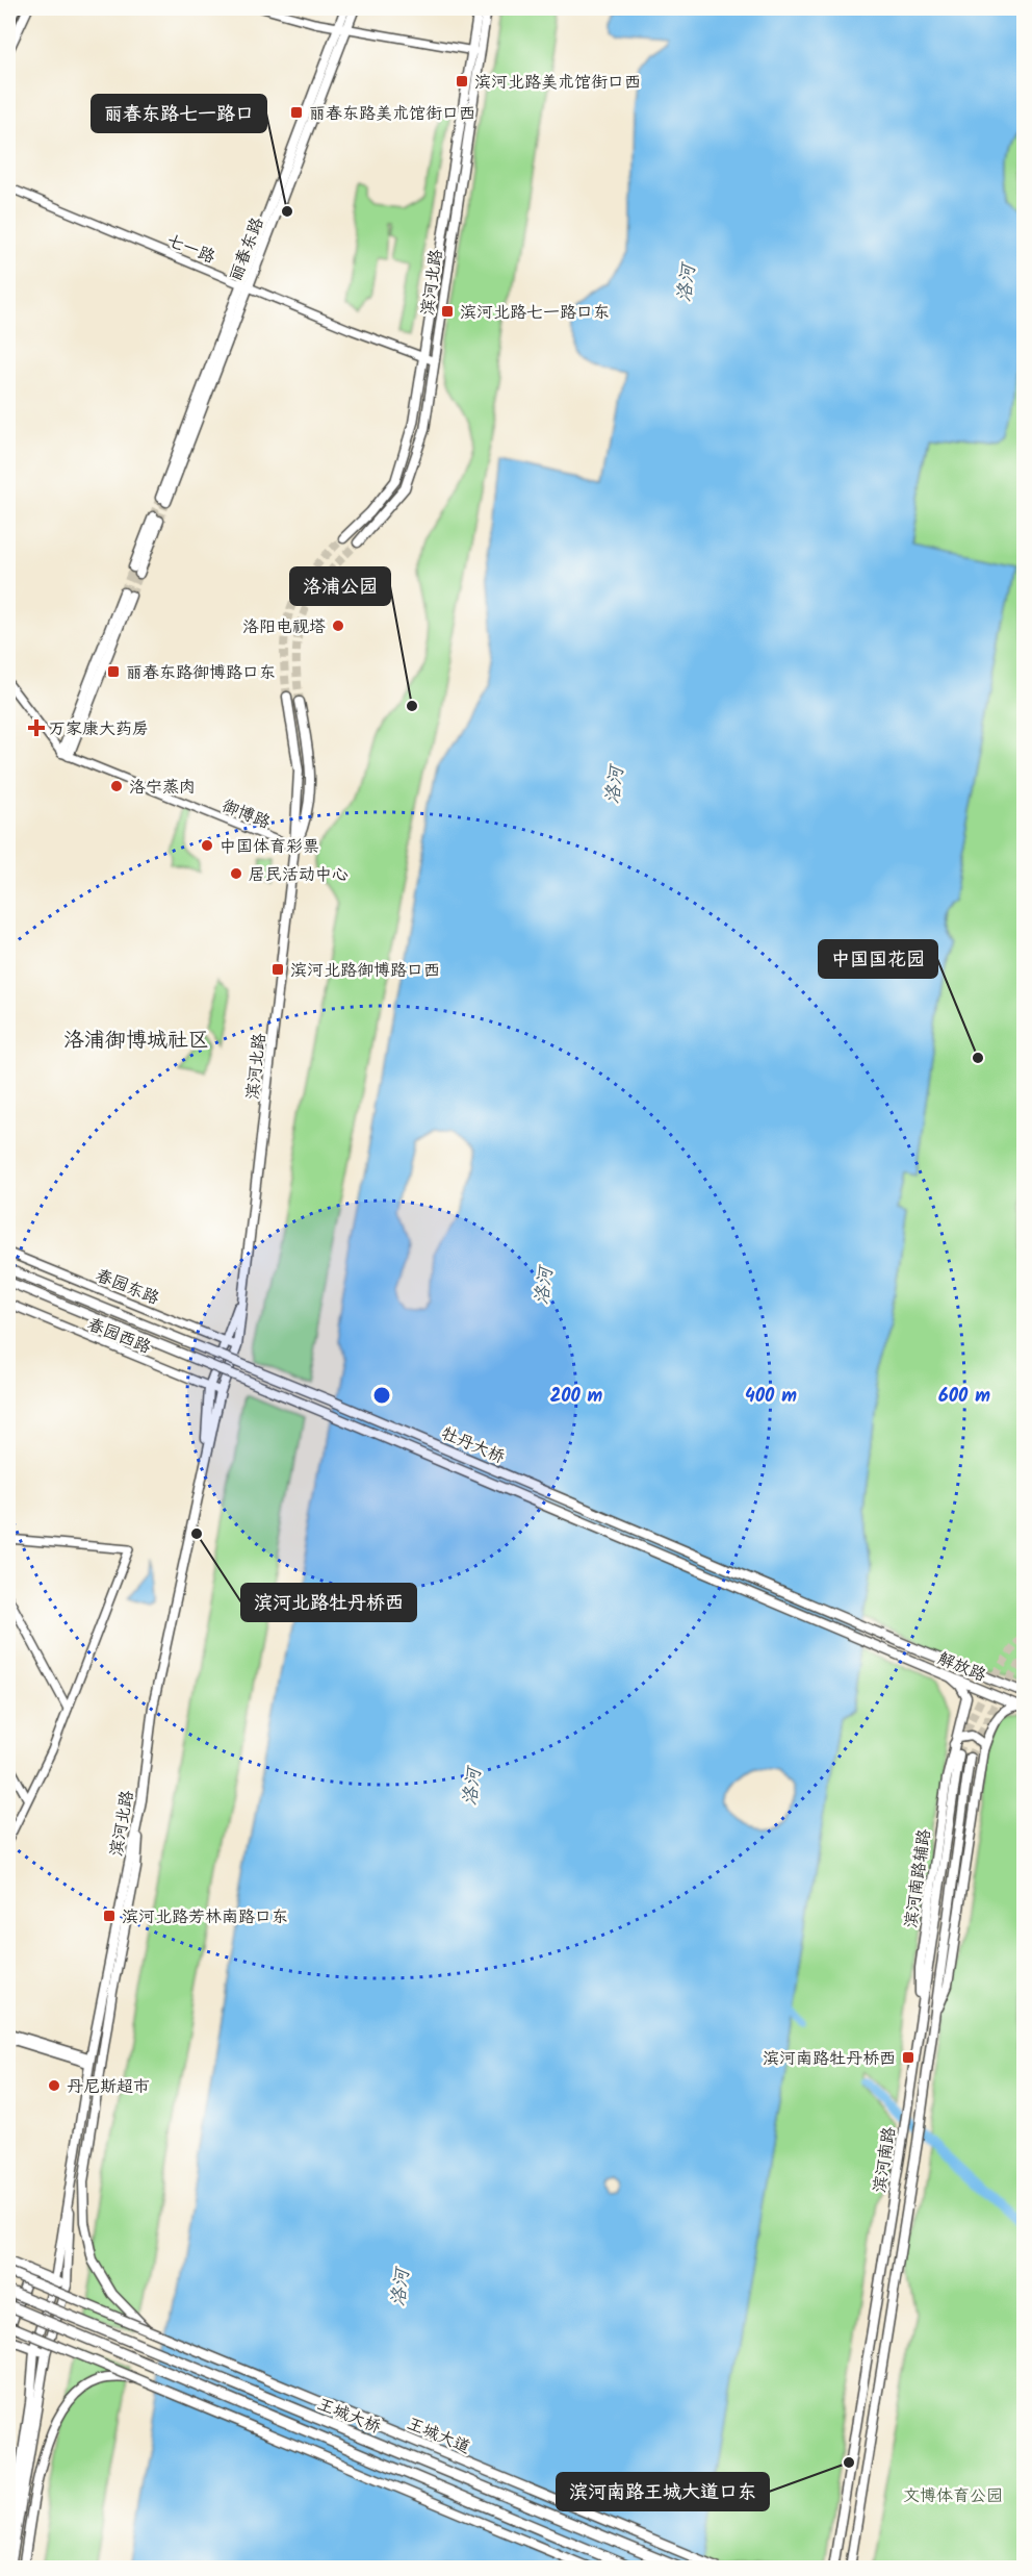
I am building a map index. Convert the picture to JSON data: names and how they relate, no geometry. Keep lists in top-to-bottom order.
{
  "streets": {
    "highway": ["王城大桥"],
    "main road": [
      "丽春东路",
      "滨河北路",
      "牡丹大桥",
      "解放路",
      "滨河南路辅路",
      "滨河南路",
      "王城大道"
    ],
    "street": [
      "七一路",
      "御博路",
      "春园东路",
      "春园西路"
    ]
  },
  "crossings": [
    ["七一路", "丽春东路"],
    ["七一路", "滨河北路"],
    ["滨河北路", "御博路"],
    ["滨河北路", "春园东路"],
    ["滨河北路", "春园西路"],
    ["牡丹大桥", "解放路"],
    ["解放路", "滨河南路辅路"],
    ["滨河南路辅路", "滨河南路"]
  ],
  "districts": ["洛浦御博城社区"],
  "water": ["洛河"],
  "parks": ["文博体育公园"],
  "places": {
    "transit": [
      "滨河北路美术馆街口西",
      "丽春东路美术馆街口西",
      "滨河北路七一路口东",
      "丽春东路御博路口东",
      "滨河北路御博路口西",
      "滨河北路芳林南路口东",
      "滨河南路牡丹桥西"
    ],
    "other": [
      "丽春东路七一路口",
      "洛阳电视塔",
      "洛浦公园",
      "洛宁蒸肉",
      "中国体育彩票",
      "居民活动中心",
      "中国国花园",
      "滨河北路牡丹桥西",
      "丹尼斯超市",
      "滨河南路王城大道口东"
    ],
    "health": ["万家康大药房"]
  },
  "rings": ["200 m", "400 m", "600 m"]
}
